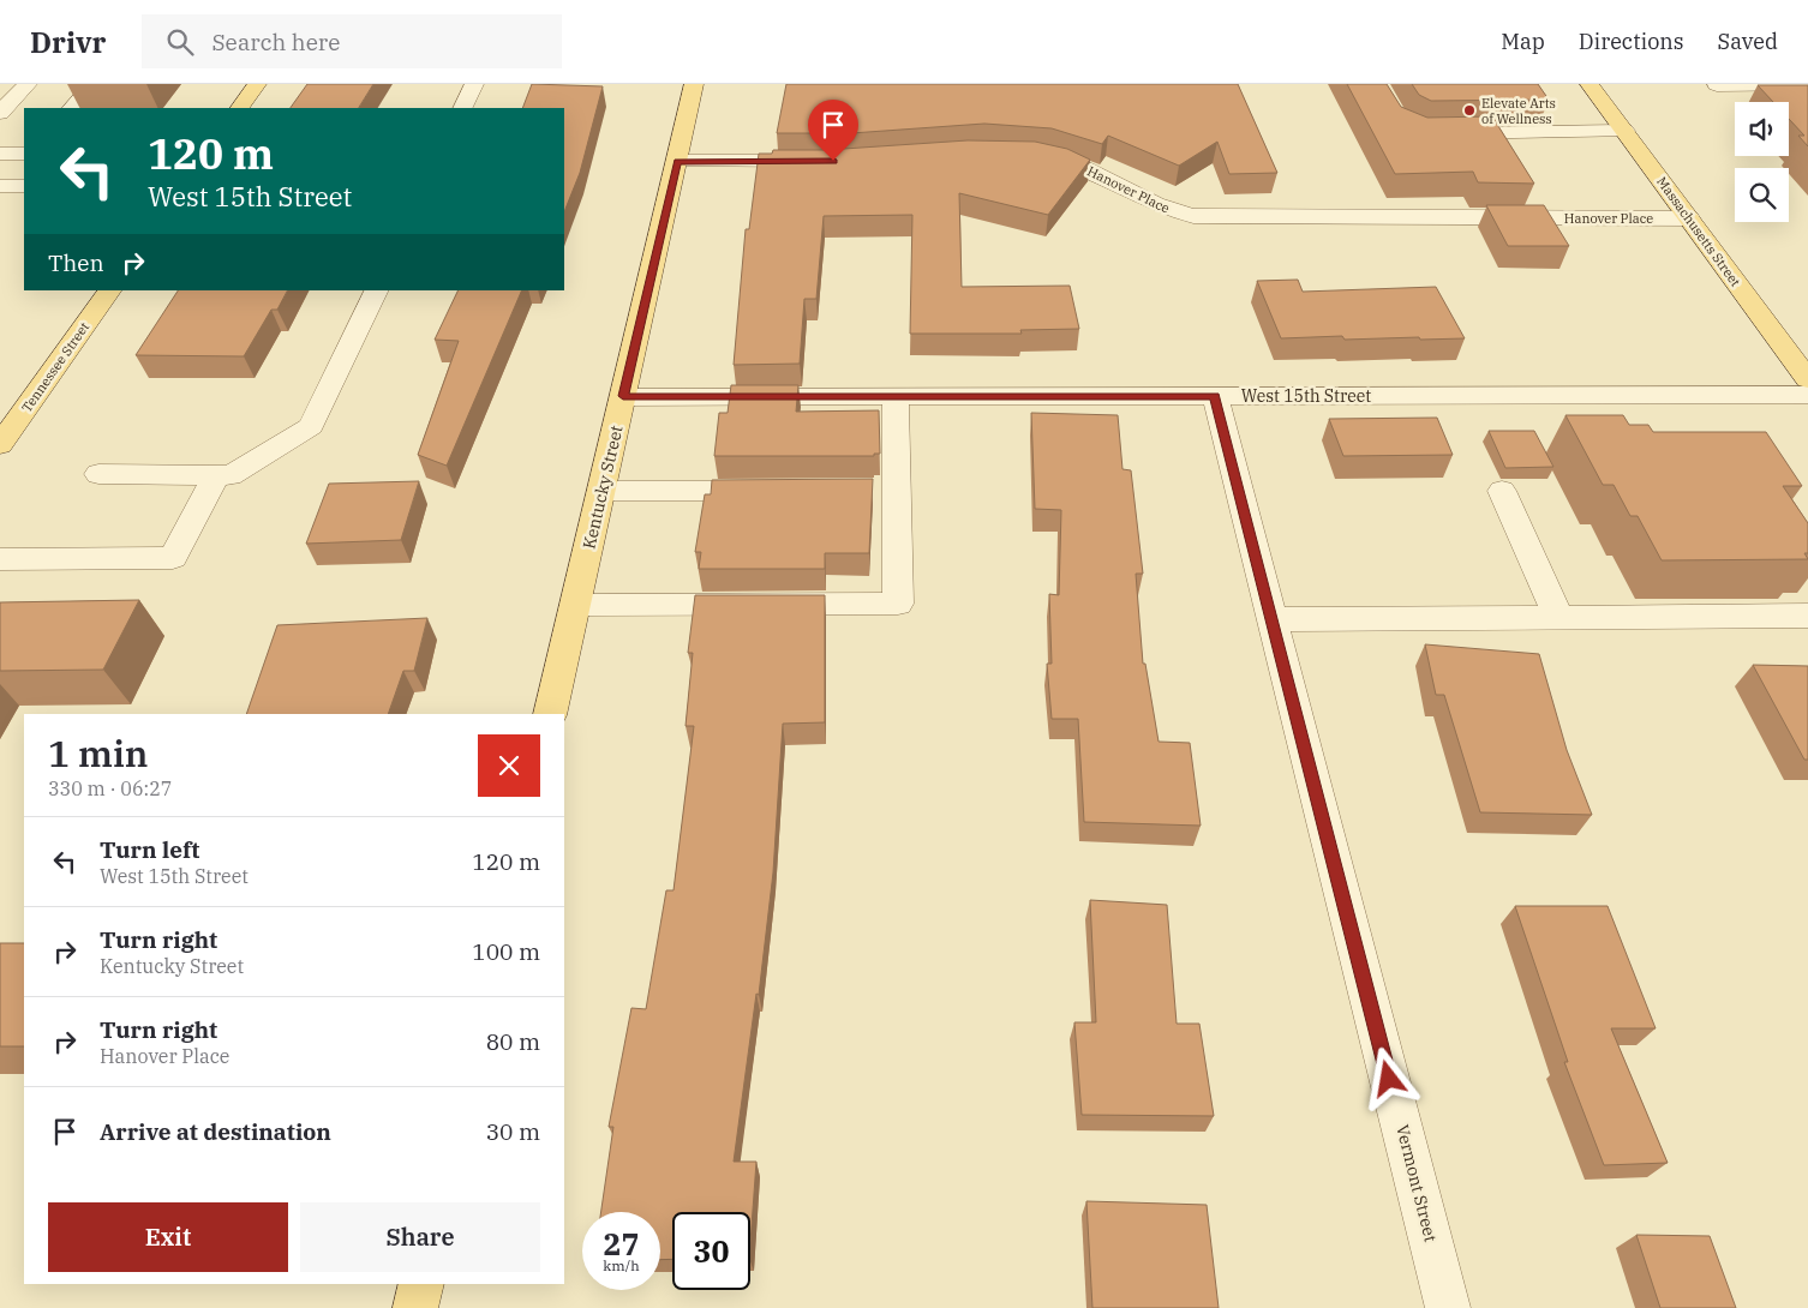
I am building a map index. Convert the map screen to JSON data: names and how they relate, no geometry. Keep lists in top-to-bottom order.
{
  "streets": {
    "main road": ["Massachusetts Street", "Tennessee Street", "Kentucky Street"],
    "street": ["Hanover Place", "West 15th Street", "Vermont Street"]
  },
  "crossings": [
    ["Hanover Place", "Massachusetts Street"],
    ["Massachusetts Street", "West 15th Street"],
    ["West 15th Street", "Kentucky Street"],
    ["West 15th Street", "Vermont Street"]
  ],
  "places": ["Elevate Arts of Wellness"],
  "page": {
    "header": "Drivr",
    "search": "Search here",
    "nav": ["Map", "Directions", "Saved"],
    "turn": ["120 m", "West 15th Street"],
    "then": "Then",
    "heading": ["1 min", "330 m · 06:27"],
    "list": [
      {
        "name": "Turn left",
        "note": "West 15th Street",
        "value": "120 m"
      },
      {
        "name": "Turn right",
        "note": "Kentucky Street",
        "value": "100 m"
      },
      {
        "name": "Turn right",
        "note": "Hanover Place",
        "value": "80 m"
      },
      {
        "name": "Arrive at destination",
        "value": "30 m"
      }
    ],
    "buttons": ["Exit", "Share"],
    "speed": "27 km/h",
    "limit": "30"
  }
}
